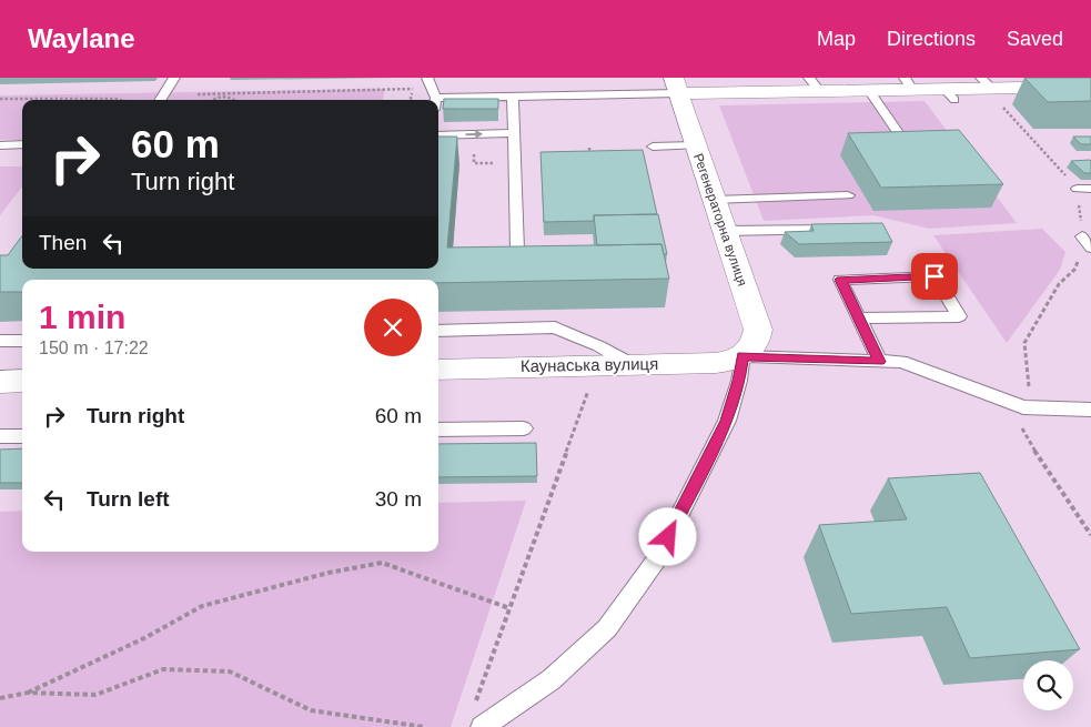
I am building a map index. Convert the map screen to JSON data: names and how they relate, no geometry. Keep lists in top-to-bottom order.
{
  "streets": {
    "street": ["Регенераторна вулиця", "Каунаська вулиця"]
  },
  "crossings": [
    ["Регенераторна вулиця", "Каунаська вулиця"]
  ],
  "page": {
    "header": "Waylane",
    "nav": ["Map", "Directions", "Saved"],
    "turn": ["60 m", "Turn right"],
    "then": "Then",
    "heading": ["1 min", "150 m · 17:22"],
    "list": [
      {
        "name": "Turn right",
        "value": "60 m"
      },
      {
        "name": "Turn left",
        "value": "30 m"
      }
    ]
  }
}
